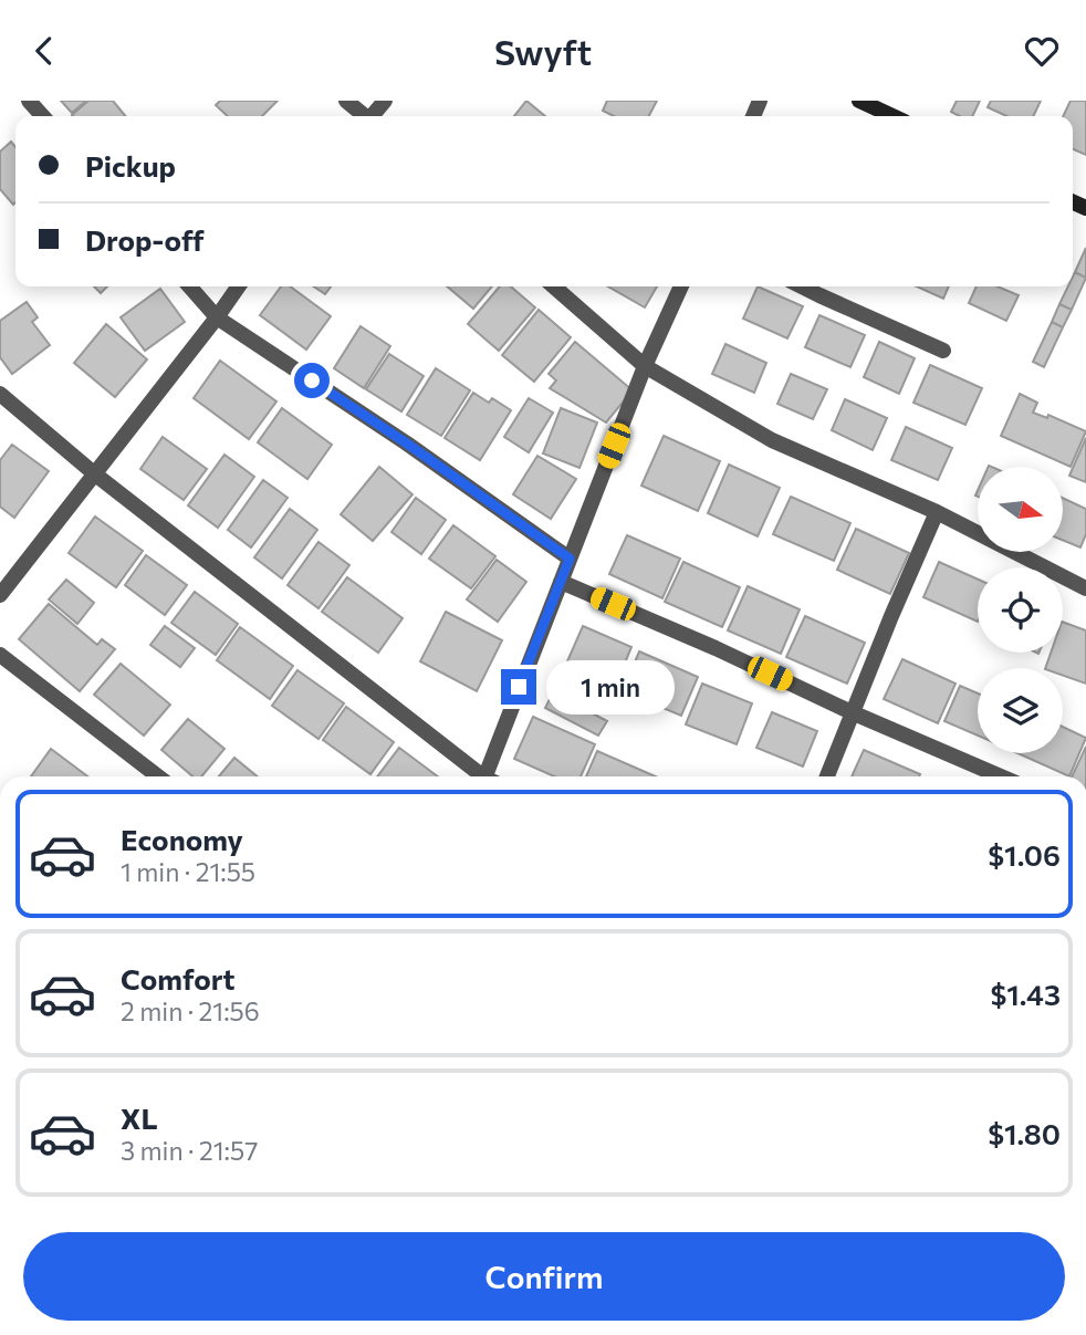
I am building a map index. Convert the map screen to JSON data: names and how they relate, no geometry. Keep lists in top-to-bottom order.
{
  "north": "right",
  "page": {
    "header": "Swyft",
    "banner": ["Pickup", "Drop-off"],
    "bubble": "1 min",
    "list": [
      {
        "name": "Economy",
        "note": "1 min · 21:55",
        "value": "$1.06"
      },
      {
        "name": "Comfort",
        "note": "2 min · 21:56",
        "value": "$1.43"
      },
      {
        "name": "XL",
        "note": "3 min · 21:57",
        "value": "$1.80"
      }
    ],
    "buttons": "Confirm"
  }
}
